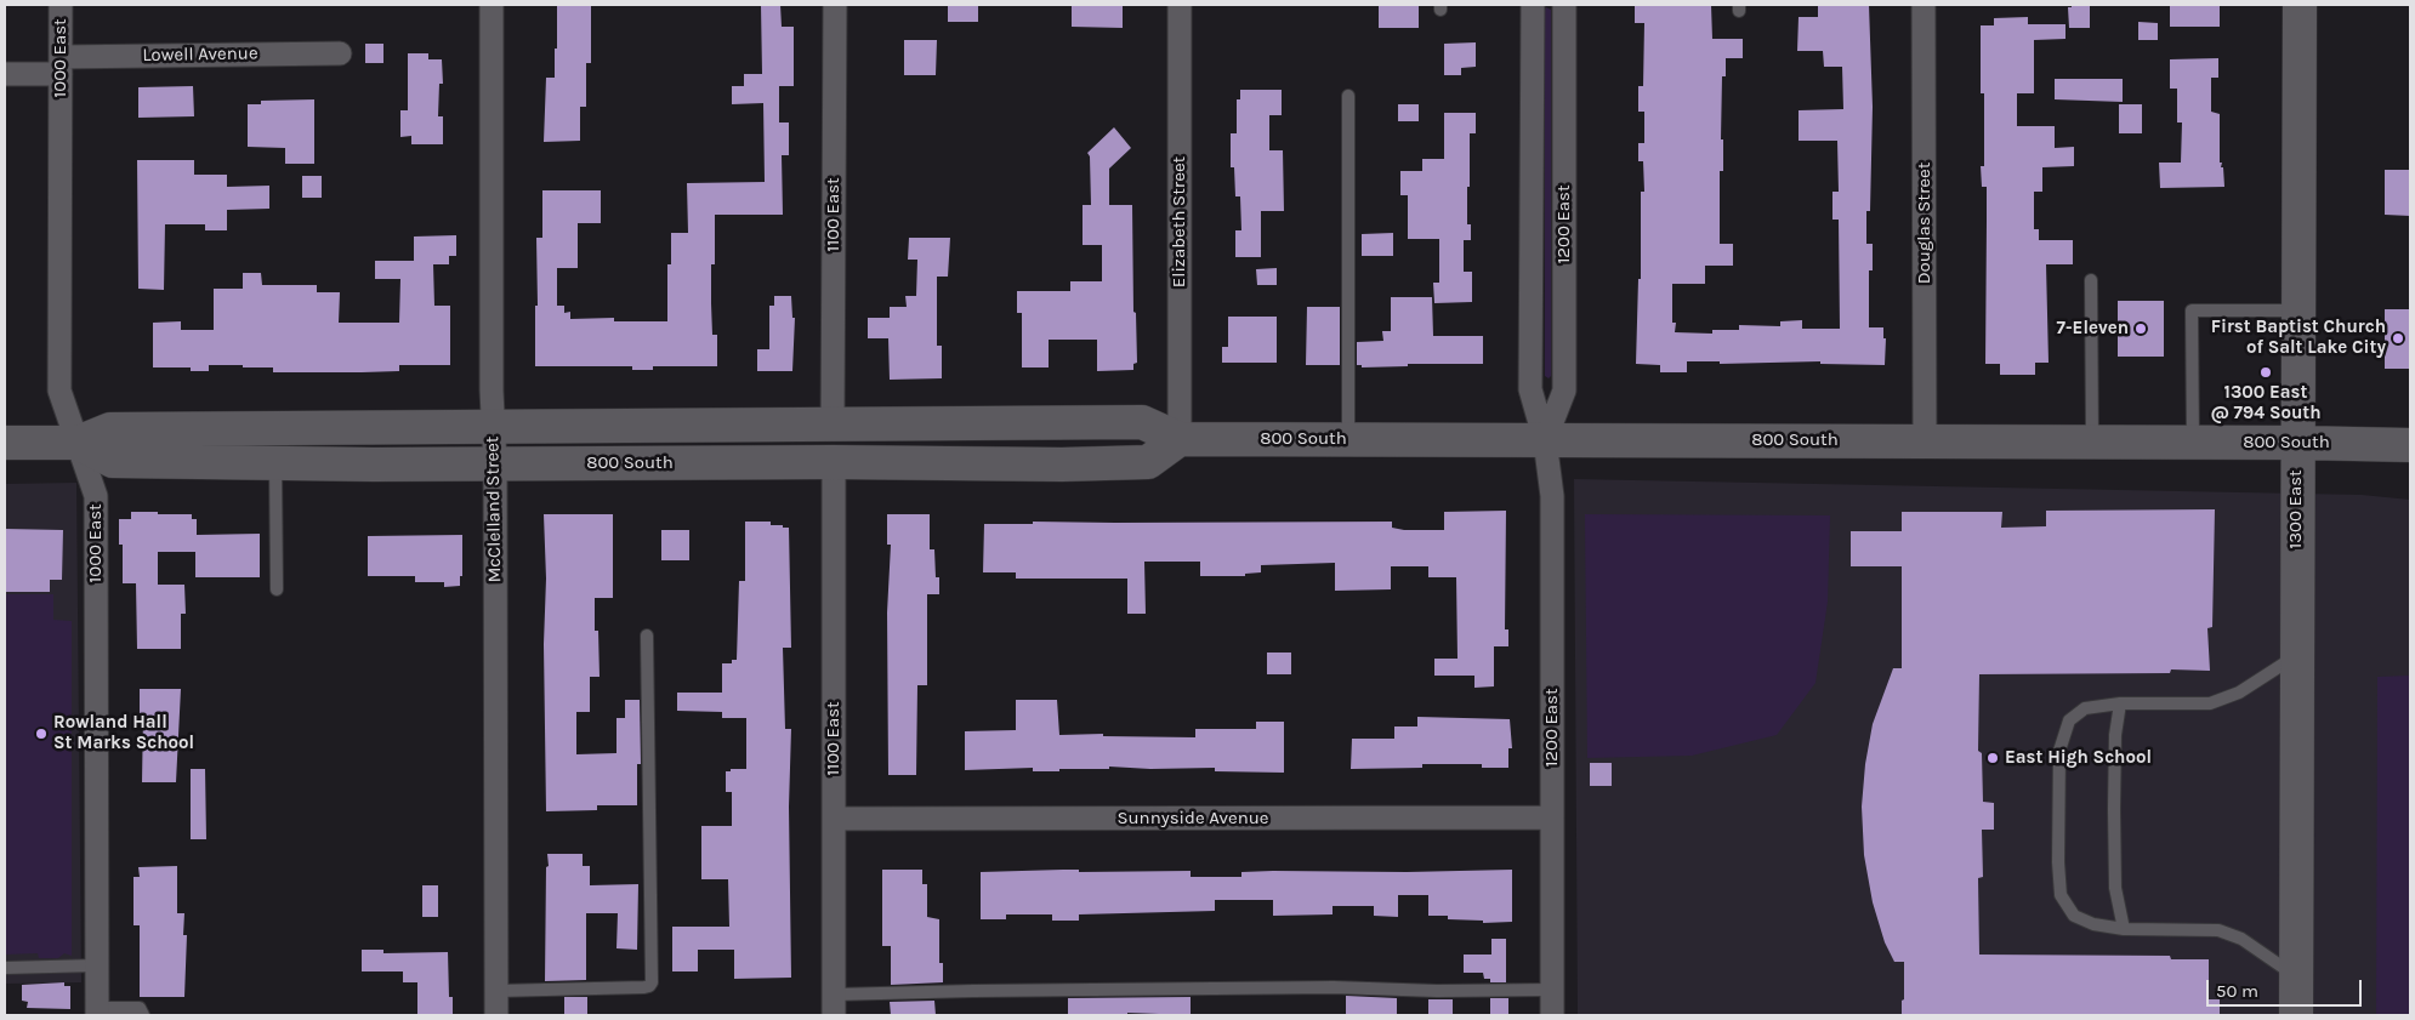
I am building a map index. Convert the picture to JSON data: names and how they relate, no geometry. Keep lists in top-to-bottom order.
{
  "streets": {
    "main road": ["800 South", "1300 East"],
    "street": [
      "Lowell Avenue",
      "1000 East",
      "1100 East",
      "Elizabeth Street",
      "Douglas Street",
      "1200 East",
      "McClelland Street",
      "Sunnyside Avenue"
    ]
  },
  "crossings": [
    ["Lowell Avenue", "1000 East"],
    ["1000 East", "800 South"],
    ["1100 East", "800 South"],
    ["1100 East", "Sunnyside Avenue"],
    ["Elizabeth Street", "800 South"],
    ["Douglas Street", "800 South"],
    ["1200 East", "800 South"],
    ["1200 East", "Sunnyside Avenue"],
    ["800 South", "McClelland Street"],
    ["800 South", "1300 East"]
  ],
  "places": [
    "7-Eleven",
    "First Baptist Church of Salt Lake City",
    "1300 East @ 794 South",
    "Rowland Hall St Marks School",
    "East High School"
  ],
  "scale_bar": "50 m"
}
